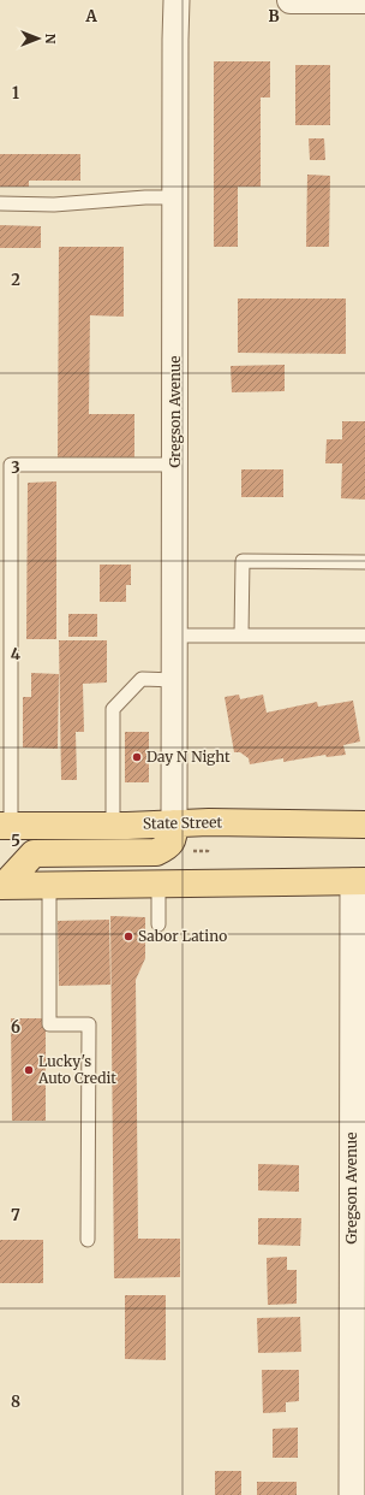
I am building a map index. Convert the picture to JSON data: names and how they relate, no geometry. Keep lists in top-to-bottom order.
{
  "streets": {
    "main road": ["State Street"],
    "street": ["Gregson Avenue"]
  },
  "crossings": [
    ["Gregson Avenue", "State Street"]
  ],
  "places": ["Day N Night", "Sabor Latino", "Lucky's Auto Credit"],
  "north": "right",
  "grid": {
    "columns": ["A", "B"],
    "rows": [
      "1",
      "2",
      "3",
      "4",
      "5",
      "6",
      "7",
      "8"
    ]
  }
}
